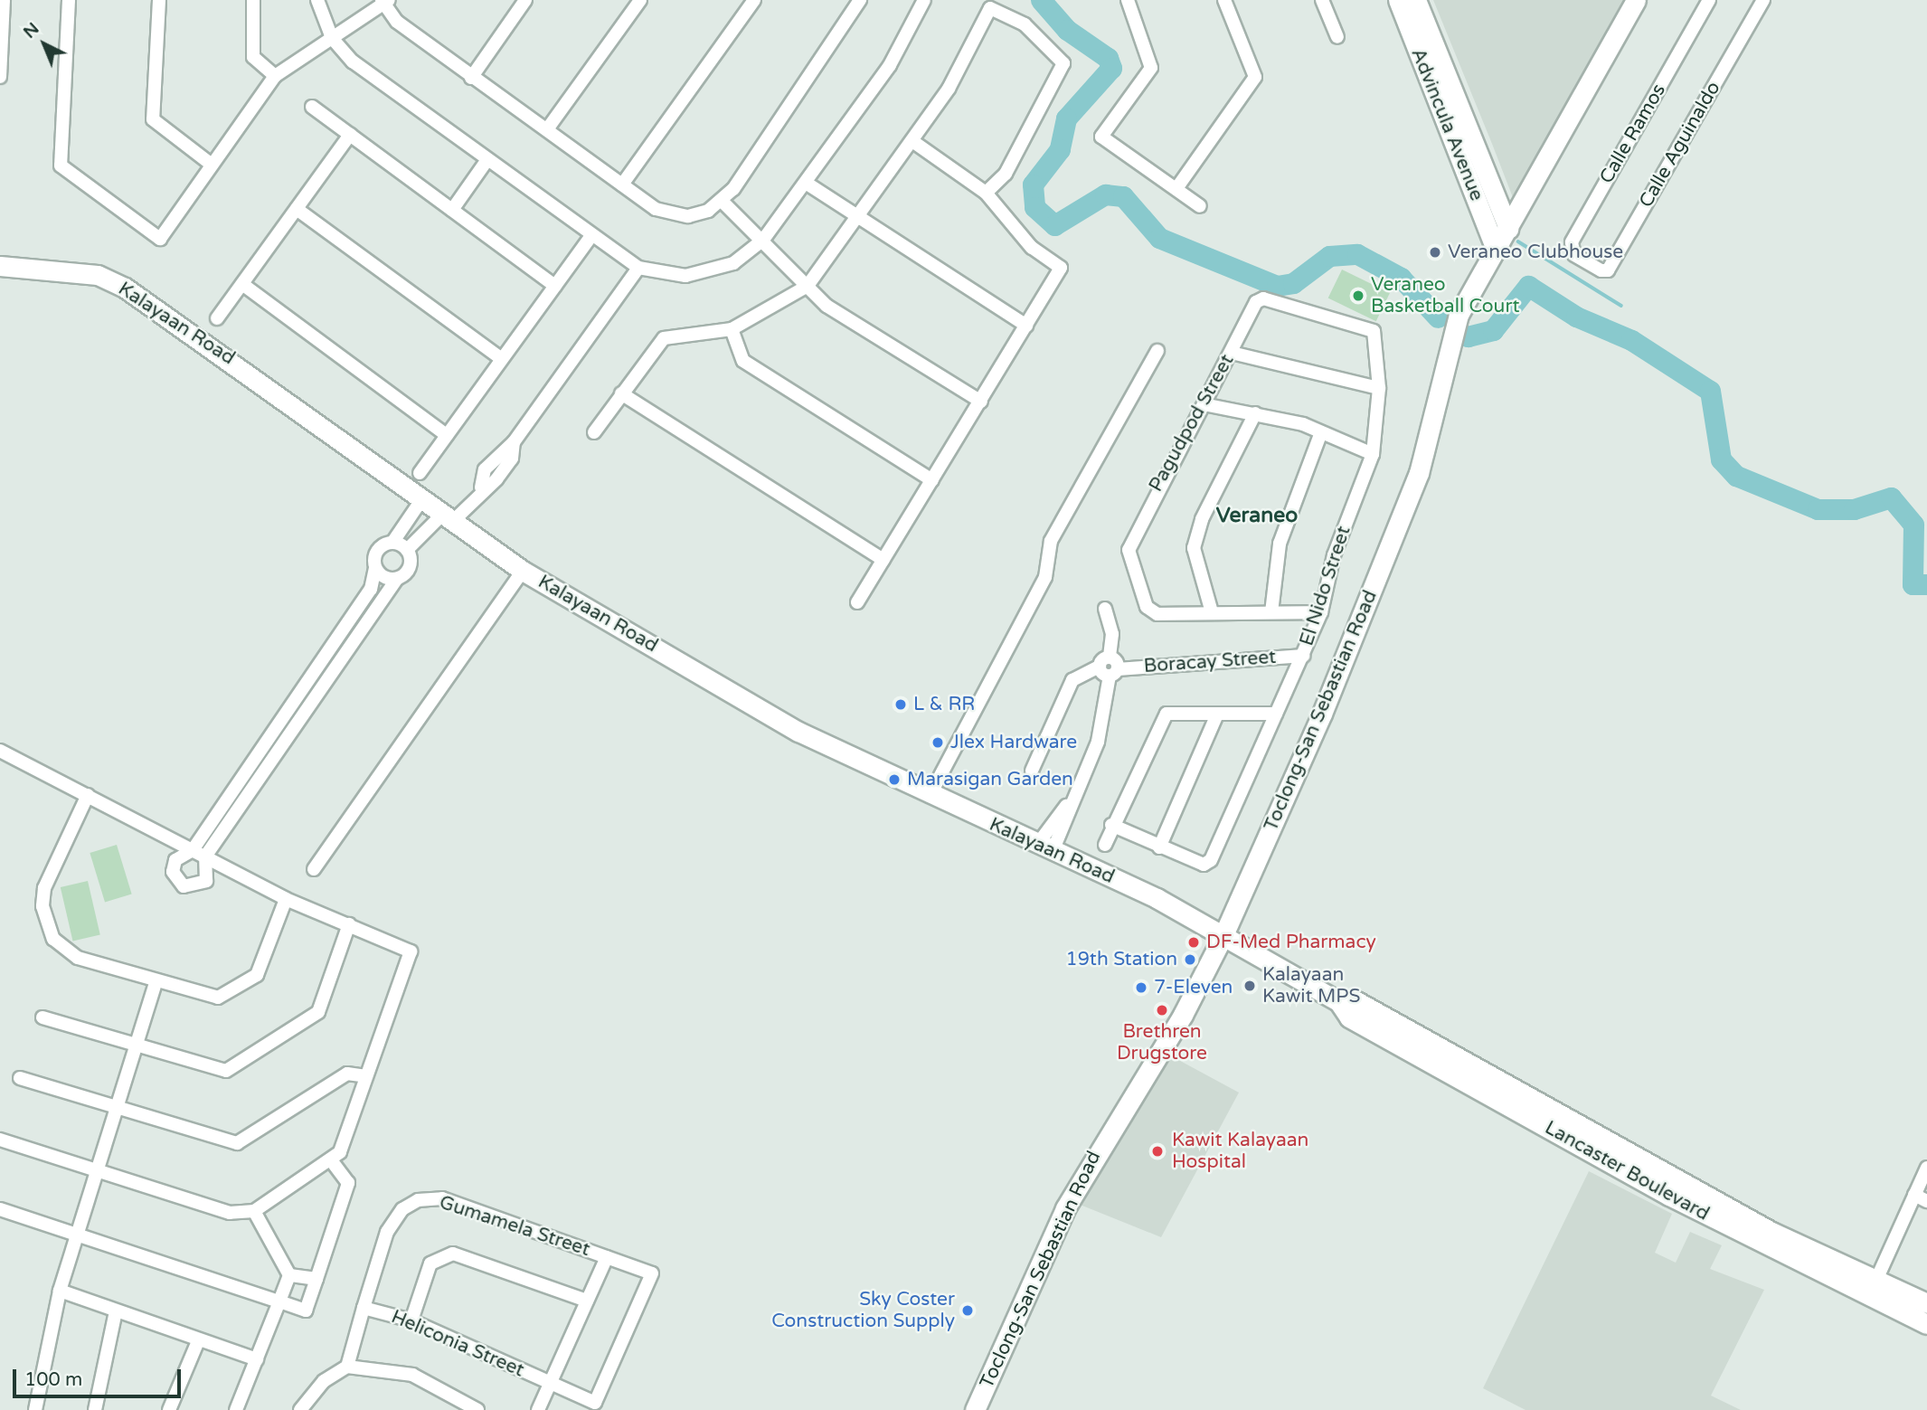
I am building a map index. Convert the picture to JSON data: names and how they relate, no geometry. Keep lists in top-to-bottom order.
{
  "streets": {
    "main road": [
      "Advincula Avenue",
      "Kalayaan Road",
      "Toclong-San Sebastian Road",
      "Lancaster Boulevard"
    ],
    "street": [
      "Calle Ramos",
      "Calle Aguinaldo",
      "Pagudpod Street",
      "El Nido Street",
      "Boracay Street",
      "Gumamela Street",
      "Heliconia Street"
    ]
  },
  "crossings": [
    ["Advincula Avenue", "Toclong-San Sebastian Road"],
    ["Calle Ramos", "Calle Aguinaldo"],
    ["Kalayaan Road", "Toclong-San Sebastian Road"],
    ["Kalayaan Road", "Lancaster Boulevard"],
    ["Pagudpod Street", "El Nido Street"],
    ["El Nido Street", "Boracay Street"],
    ["Toclong-San Sebastian Road", "Lancaster Boulevard"],
    ["Gumamela Street", "Heliconia Street"]
  ],
  "districts": ["Veraneo"],
  "places": [
    "Veraneo Clubhouse",
    "Veraneo Basketball Court",
    "L & RR",
    "Jlex Hardware",
    "Marasigan Garden",
    "DF-Med Pharmacy",
    "19th Station",
    "Kalayaan Kawit MPS",
    "7-Eleven",
    "Brethren Drugstore",
    "Kawit Kalayaan Hospital",
    "Sky Coster Construction Supply"
  ],
  "scale_bar": "100 m",
  "north": "top left"
}
